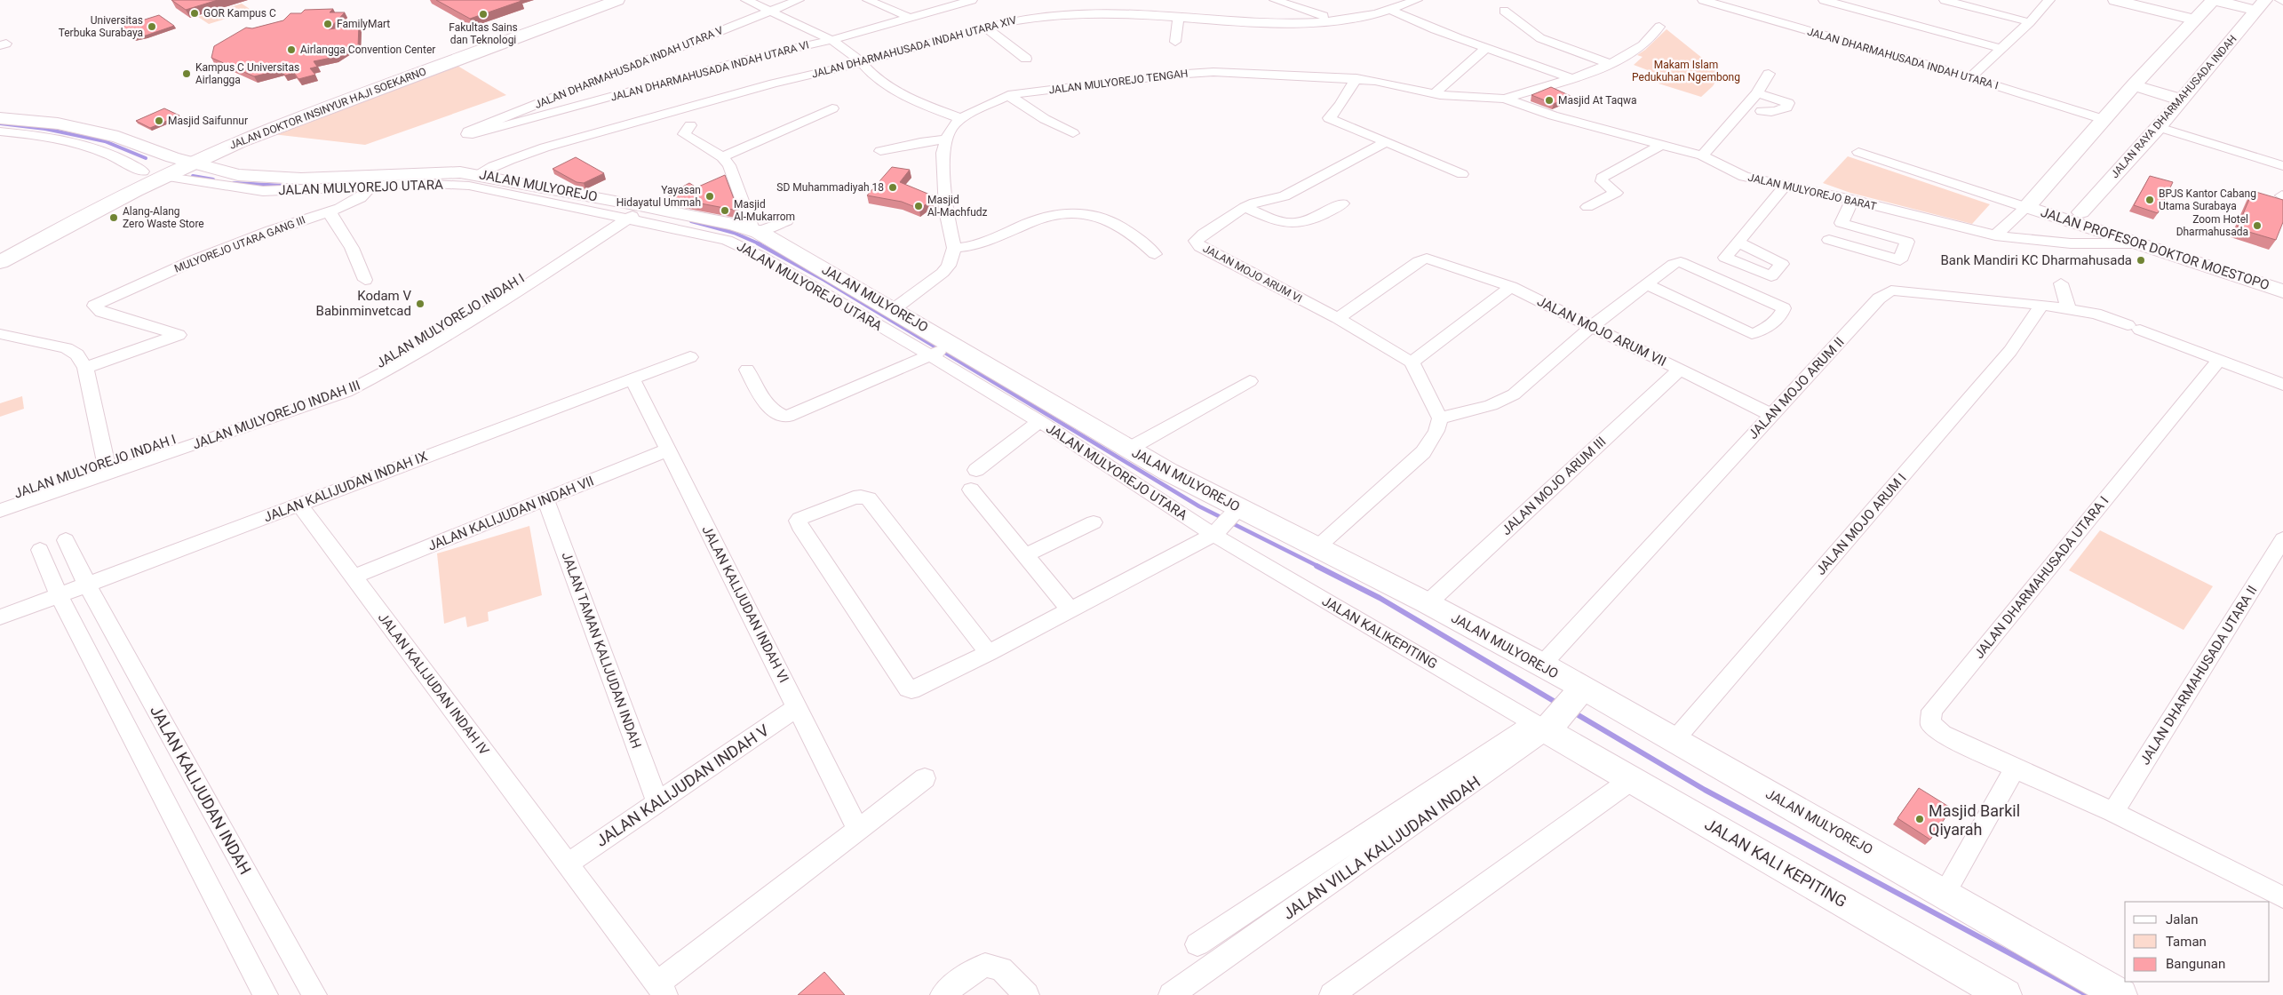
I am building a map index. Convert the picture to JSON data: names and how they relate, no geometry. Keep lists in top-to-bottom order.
{
  "streets": {
    "main road": [
      "JALAN RAYA DHARMAHUSADA INDAH",
      "JALAN DOKTOR INSINYUR HAJI SOEKARNO",
      "JALAN MULYOREJO",
      "JALAN PROFESOR DOKTOR MOESTOPO",
      "JALAN KALI KEPITING"
    ],
    "street": [
      "JALAN DHARMAHUSADA INDAH UTARA XIV",
      "JALAN DHARMAHUSADA INDAH UTARA I",
      "JALAN DHARMAHUSADA INDAH UTARA V",
      "JALAN DHARMAHUSADA INDAH UTARA VI",
      "JALAN MULYOREJO TENGAH",
      "JALAN MULYOREJO UTARA",
      "JALAN MULYOREJO BARAT",
      "MULYOREJO UTARA GANG III",
      "JALAN MOJO ARUM VI",
      "JALAN MULYOREJO INDAH I",
      "JALAN MOJO ARUM VII",
      "JALAN MOJO ARUM II",
      "JALAN MULYOREJO INDAH III",
      "JALAN MOJO ARUM III",
      "JALAN KALIJUDAN INDAH IX",
      "JALAN KALIJUDAN INDAH VII",
      "JALAN MOJO ARUM I",
      "JALAN DHARMAHUSADA UTARA I",
      "JALAN KALIJUDAN INDAH VI",
      "JALAN KALIKEPITING",
      "JALAN TAMAN KALIJUDAN INDAH",
      "JALAN DHARMAHUSADA UTARA II",
      "JALAN KALIJUDAN INDAH IV",
      "JALAN KALIJUDAN INDAH V",
      "JALAN KALIJUDAN INDAH",
      "JALAN VILLA KALIJUDAN INDAH"
    ]
  },
  "crossings": [
    ["JALAN DHARMAHUSADA INDAH UTARA XIV", "JALAN MULYOREJO"],
    ["JALAN DHARMAHUSADA INDAH UTARA V", "JALAN DHARMAHUSADA INDAH UTARA VI"],
    ["JALAN MULYOREJO TENGAH", "JALAN MULYOREJO BARAT"],
    ["JALAN RAYA DHARMAHUSADA INDAH", "JALAN PROFESOR DOKTOR MOESTOPO"],
    ["JALAN DOKTOR INSINYUR HAJI SOEKARNO", "JALAN MULYOREJO"],
    ["JALAN DOKTOR INSINYUR HAJI SOEKARNO", "JALAN MULYOREJO UTARA"],
    ["JALAN MULYOREJO", "JALAN MULYOREJO UTARA"],
    ["JALAN MULYOREJO", "MULYOREJO UTARA GANG III"],
    ["JALAN MULYOREJO", "JALAN MOJO ARUM II"],
    ["JALAN MULYOREJO", "JALAN MULYOREJO INDAH III"],
    ["JALAN MULYOREJO", "JALAN MOJO ARUM III"],
    ["JALAN MULYOREJO", "JALAN MOJO ARUM I"],
    ["JALAN MULYOREJO", "JALAN KALIKEPITING"],
    ["JALAN MULYOREJO", "JALAN VILLA KALIJUDAN INDAH"],
    ["JALAN MULYOREJO", "JALAN KALI KEPITING"],
    ["JALAN MULYOREJO UTARA", "MULYOREJO UTARA GANG III"],
    ["JALAN MULYOREJO UTARA", "JALAN MULYOREJO INDAH III"],
    ["JALAN MULYOREJO UTARA", "JALAN KALIKEPITING"],
    ["JALAN MULYOREJO BARAT", "JALAN PROFESOR DOKTOR MOESTOPO"],
    ["JALAN MOJO ARUM VI", "JALAN MOJO ARUM VII"],
    ["JALAN MULYOREJO INDAH I", "JALAN MULYOREJO INDAH III"],
    ["JALAN MOJO ARUM VII", "JALAN MOJO ARUM II"],
    ["JALAN MOJO ARUM VII", "JALAN MOJO ARUM III"],
    ["JALAN MOJO ARUM II", "JALAN MOJO ARUM I"],
    ["JALAN MOJO ARUM II", "JALAN DHARMAHUSADA UTARA I"],
    ["JALAN KALIJUDAN INDAH IX", "JALAN KALIJUDAN INDAH VI"],
    ["JALAN KALIJUDAN INDAH IX", "JALAN KALIJUDAN INDAH IV"],
    ["JALAN KALIJUDAN INDAH IX", "JALAN KALIJUDAN INDAH"],
    ["JALAN KALIJUDAN INDAH VII", "JALAN KALIJUDAN INDAH VI"],
    ["JALAN KALIJUDAN INDAH VII", "JALAN TAMAN KALIJUDAN INDAH"],
    ["JALAN KALIJUDAN INDAH VII", "JALAN KALIJUDAN INDAH IV"],
    ["JALAN DHARMAHUSADA UTARA I", "JALAN DHARMAHUSADA UTARA II"],
    ["JALAN KALIJUDAN INDAH VI", "JALAN KALIJUDAN INDAH V"],
    ["JALAN KALIKEPITING", "JALAN VILLA KALIJUDAN INDAH"],
    ["JALAN KALIKEPITING", "JALAN KALI KEPITING"],
    ["JALAN TAMAN KALIJUDAN INDAH", "JALAN KALIJUDAN INDAH V"],
    ["JALAN KALIJUDAN INDAH IV", "JALAN KALIJUDAN INDAH V"],
    ["JALAN VILLA KALIJUDAN INDAH", "JALAN KALI KEPITING"]
  ],
  "parks": ["Makam Islam Pedukuhan Ngembong"],
  "places": [
    "GOR Kampus C",
    "Fakultas Sains dan Teknologi",
    "FamilyMart",
    "Universitas Terbuka Surabaya",
    "Airlangga Convention Center",
    "Kampus C Universitas Airlangga",
    "Masjid At Taqwa",
    "Masjid Saifunnur",
    "SD Muhammadiyah 18",
    "Yayasan Hidayatul Ummah",
    "BPJS Kantor Cabang Utama Surabaya",
    "Masjid Al-Machfudz",
    "Masjid Al-Mukarrom",
    "Alang-Alang Zero Waste Store",
    "Zoom Hotel Dharmahusada",
    "Bank Mandiri KC Dharmahusada",
    "Kodam V Babinminvetcad",
    "Masjid Barkil Qiyarah"
  ],
  "legend": ["Jalan", "Taman", "Bangunan"]
}
